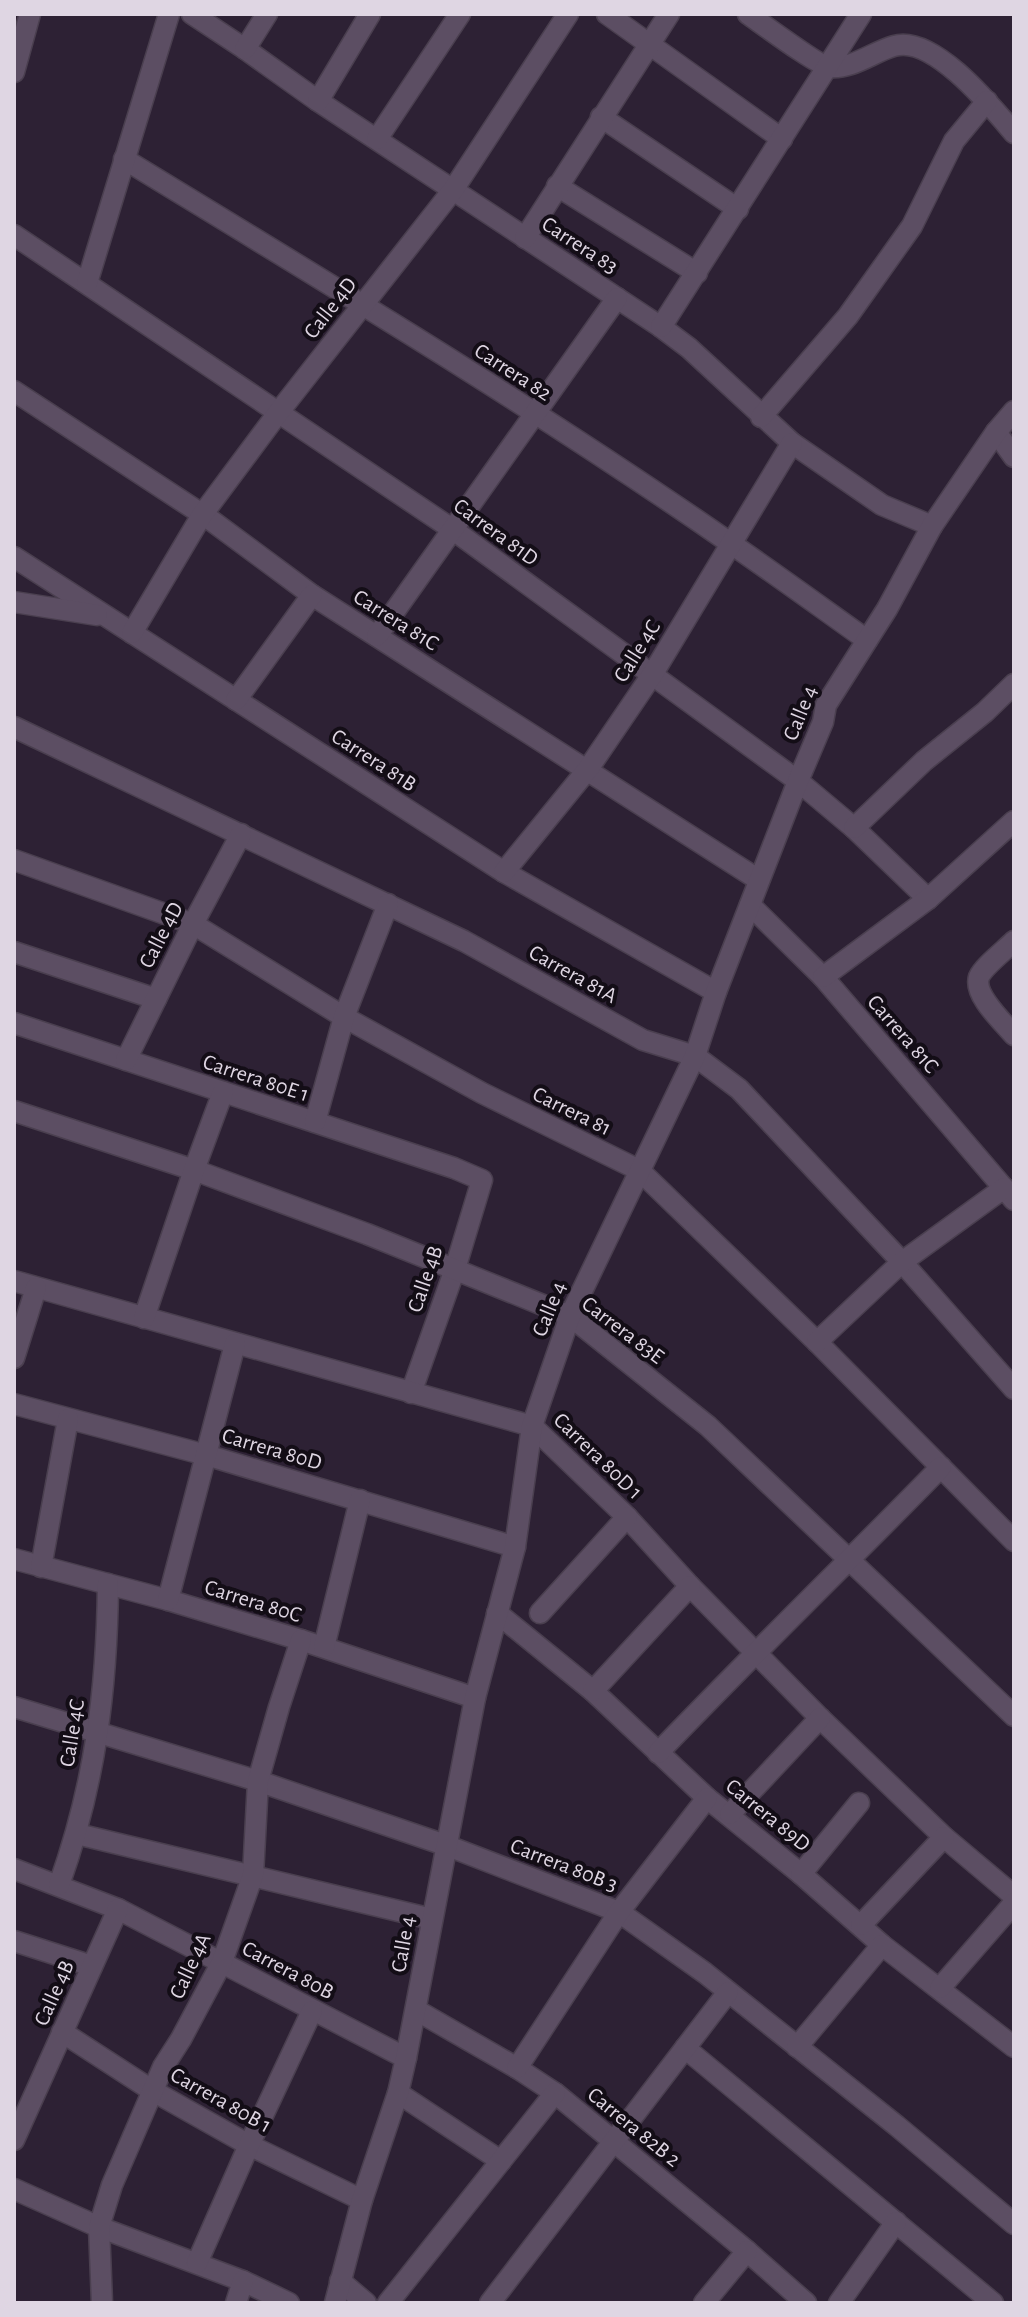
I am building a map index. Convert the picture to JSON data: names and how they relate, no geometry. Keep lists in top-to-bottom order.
{
  "streets": {
    "street": [
      "Carrera 83",
      "Calle 4D",
      "Carrera 82",
      "Carrera 81D",
      "Carrera 81C",
      "Calle 4C",
      "Calle 4",
      "Carrera 81B",
      "Carrera 81A",
      "Carrera 80E 1",
      "Carrera 81",
      "Calle 4B",
      "Carrera 83E",
      "Carrera 80D",
      "Carrera 80D 1",
      "Carrera 80C",
      "Carrera 89D",
      "Carrera 80B 3",
      "Calle 4A",
      "Carrera 80B",
      "Carrera 80B 1",
      "Carrera 82B 2"
    ]
  },
  "crossings": [
    ["Carrera 83", "Calle 4D"],
    ["Carrera 83", "Calle 4C"],
    ["Carrera 83", "Calle 4"],
    ["Calle 4D", "Carrera 82"],
    ["Calle 4D", "Carrera 81D"],
    ["Calle 4D", "Carrera 81C"],
    ["Calle 4D", "Carrera 81B"],
    ["Calle 4D", "Carrera 81A"],
    ["Calle 4D", "Carrera 80E 1"],
    ["Calle 4D", "Carrera 81"],
    ["Carrera 82", "Calle 4C"],
    ["Carrera 82", "Calle 4"],
    ["Carrera 81D", "Calle 4C"],
    ["Carrera 81D", "Calle 4"],
    ["Carrera 81C", "Calle 4C"],
    ["Carrera 81C", "Calle 4"],
    ["Calle 4C", "Carrera 81B"],
    ["Calle 4C", "Carrera 80C"],
    ["Calle 4C", "Carrera 80B 3"],
    ["Calle 4C", "Carrera 80B"],
    ["Calle 4", "Carrera 81B"],
    ["Calle 4", "Carrera 81A"],
    ["Calle 4", "Carrera 81"],
    ["Calle 4", "Carrera 83E"],
    ["Calle 4", "Carrera 80D"],
    ["Calle 4", "Carrera 80D 1"],
    ["Calle 4", "Carrera 80C"],
    ["Calle 4", "Carrera 89D"],
    ["Calle 4", "Carrera 80B 3"],
    ["Calle 4", "Carrera 80B"],
    ["Calle 4", "Carrera 80B 1"],
    ["Calle 4", "Carrera 82B 2"],
    ["Carrera 80E 1", "Calle 4B"],
    ["Calle 4B", "Carrera 83E"],
    ["Calle 4B", "Carrera 80D 1"],
    ["Calle 4B", "Carrera 80B"],
    ["Calle 4B", "Carrera 80B 1"],
    ["Carrera 80C", "Calle 4A"],
    ["Carrera 80B 3", "Calle 4A"],
    ["Calle 4A", "Carrera 80B"],
    ["Calle 4A", "Carrera 80B 1"]
  ]
}
